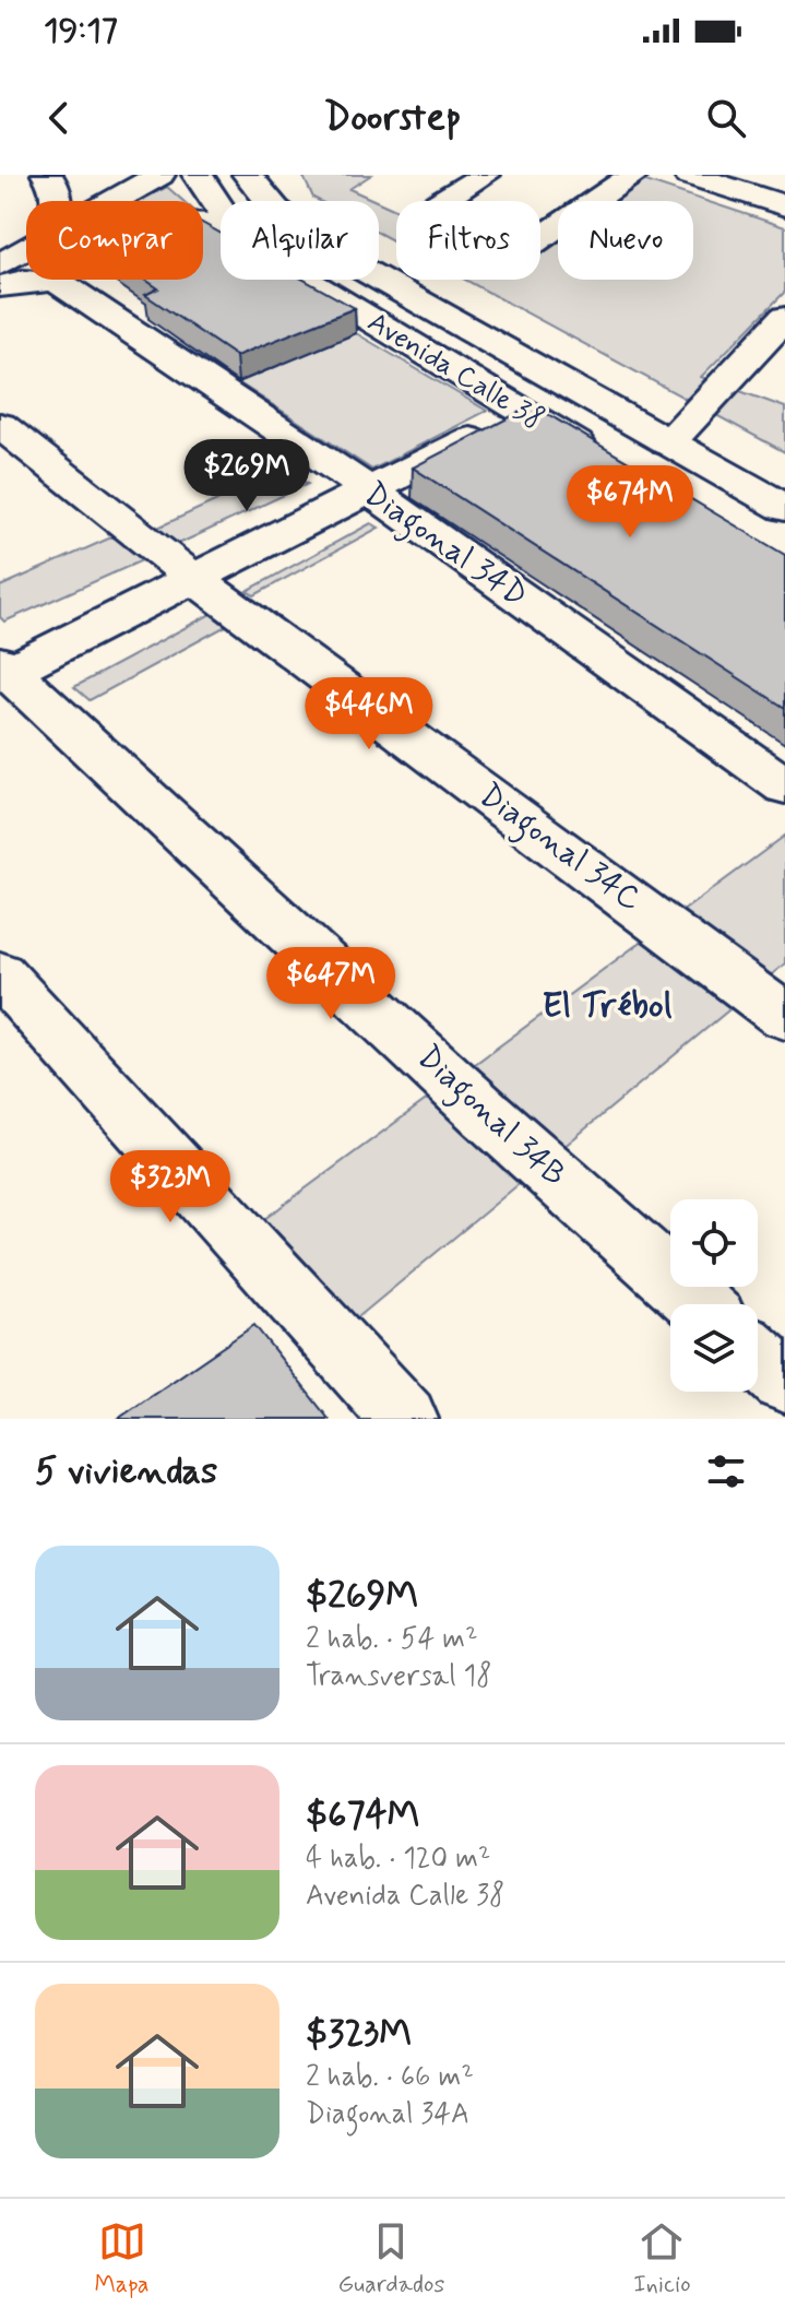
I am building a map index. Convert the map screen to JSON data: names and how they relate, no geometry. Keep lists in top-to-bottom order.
{
  "streets": {
    "street": [
      "Avenida Calle 38",
      "Diagonal 34D",
      "Diagonal 34C",
      "Diagonal 34B"
    ]
  },
  "districts": ["El Trébol"],
  "page": {
    "status": "19:17",
    "header": "Doorstep",
    "chip": [
      "Comprar",
      "Alquilar",
      "Filtros",
      "Nuevo"
    ],
    "price": [
      "$269M",
      "$674M",
      "$446M",
      "$647M",
      "$323M"
    ],
    "heading": "5 viviendas",
    "list": [
      {
        "name": "$269M",
        "note": "2 hab. · 54 m² · Transversal 18"
      },
      {
        "name": "$674M",
        "note": "4 hab. · 120 m² · Avenida Calle 38"
      },
      {
        "name": "$323M",
        "note": "2 hab. · 66 m² · Diagonal 34A"
      }
    ],
    "tabs": ["Mapa", "Guardados", "Inicio"]
  }
}
